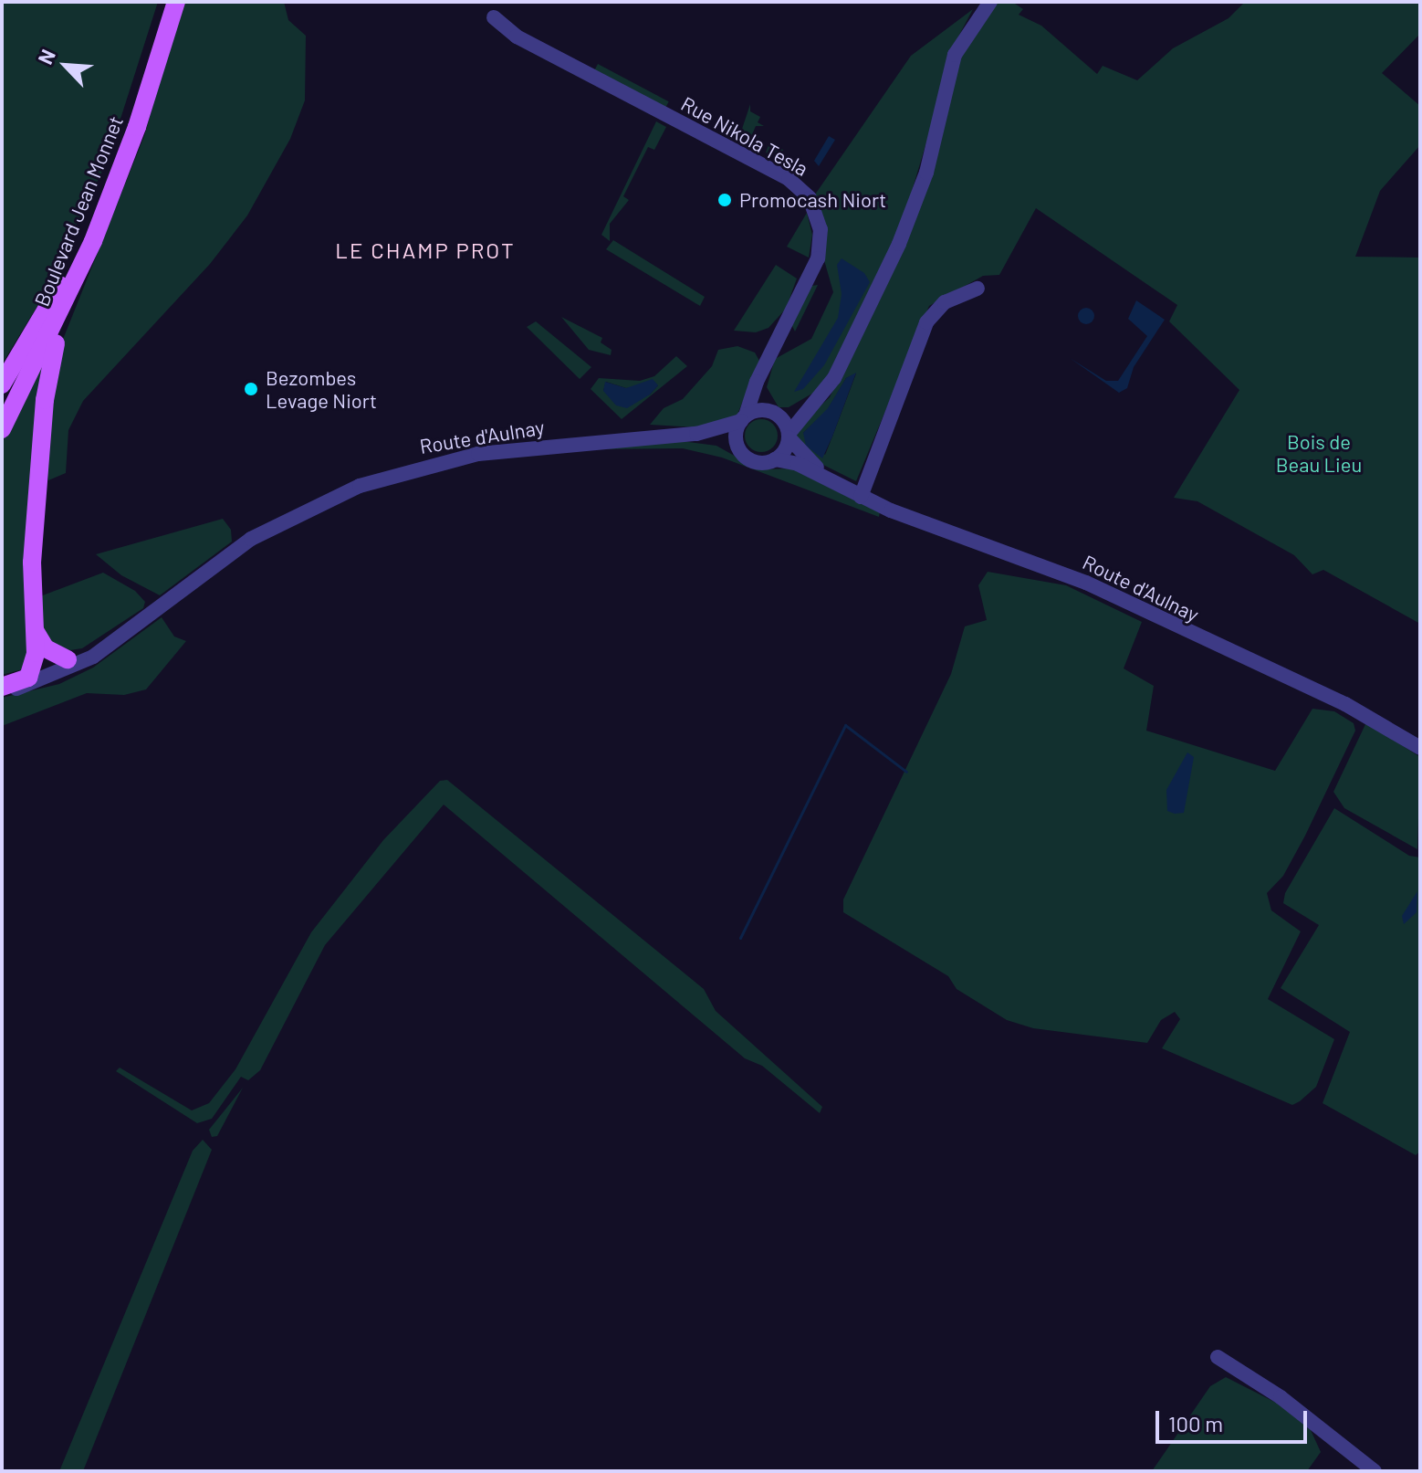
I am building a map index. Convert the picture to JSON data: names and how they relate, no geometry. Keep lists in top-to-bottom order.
{
  "streets": {
    "main road": ["Boulevard Jean Monnet"],
    "street": ["Rue Nikola Tesla", "Route d'Aulnay"]
  },
  "crossings": [
    ["Rue Nikola Tesla", "Route d'Aulnay"]
  ],
  "districts": ["LE CHAMP PROT"],
  "parks": ["Bois de Beau Lieu"],
  "places": ["Promocash Niort", "Bezombes Levage Niort"],
  "scale_bar": "100 m",
  "north": "top left"
}
